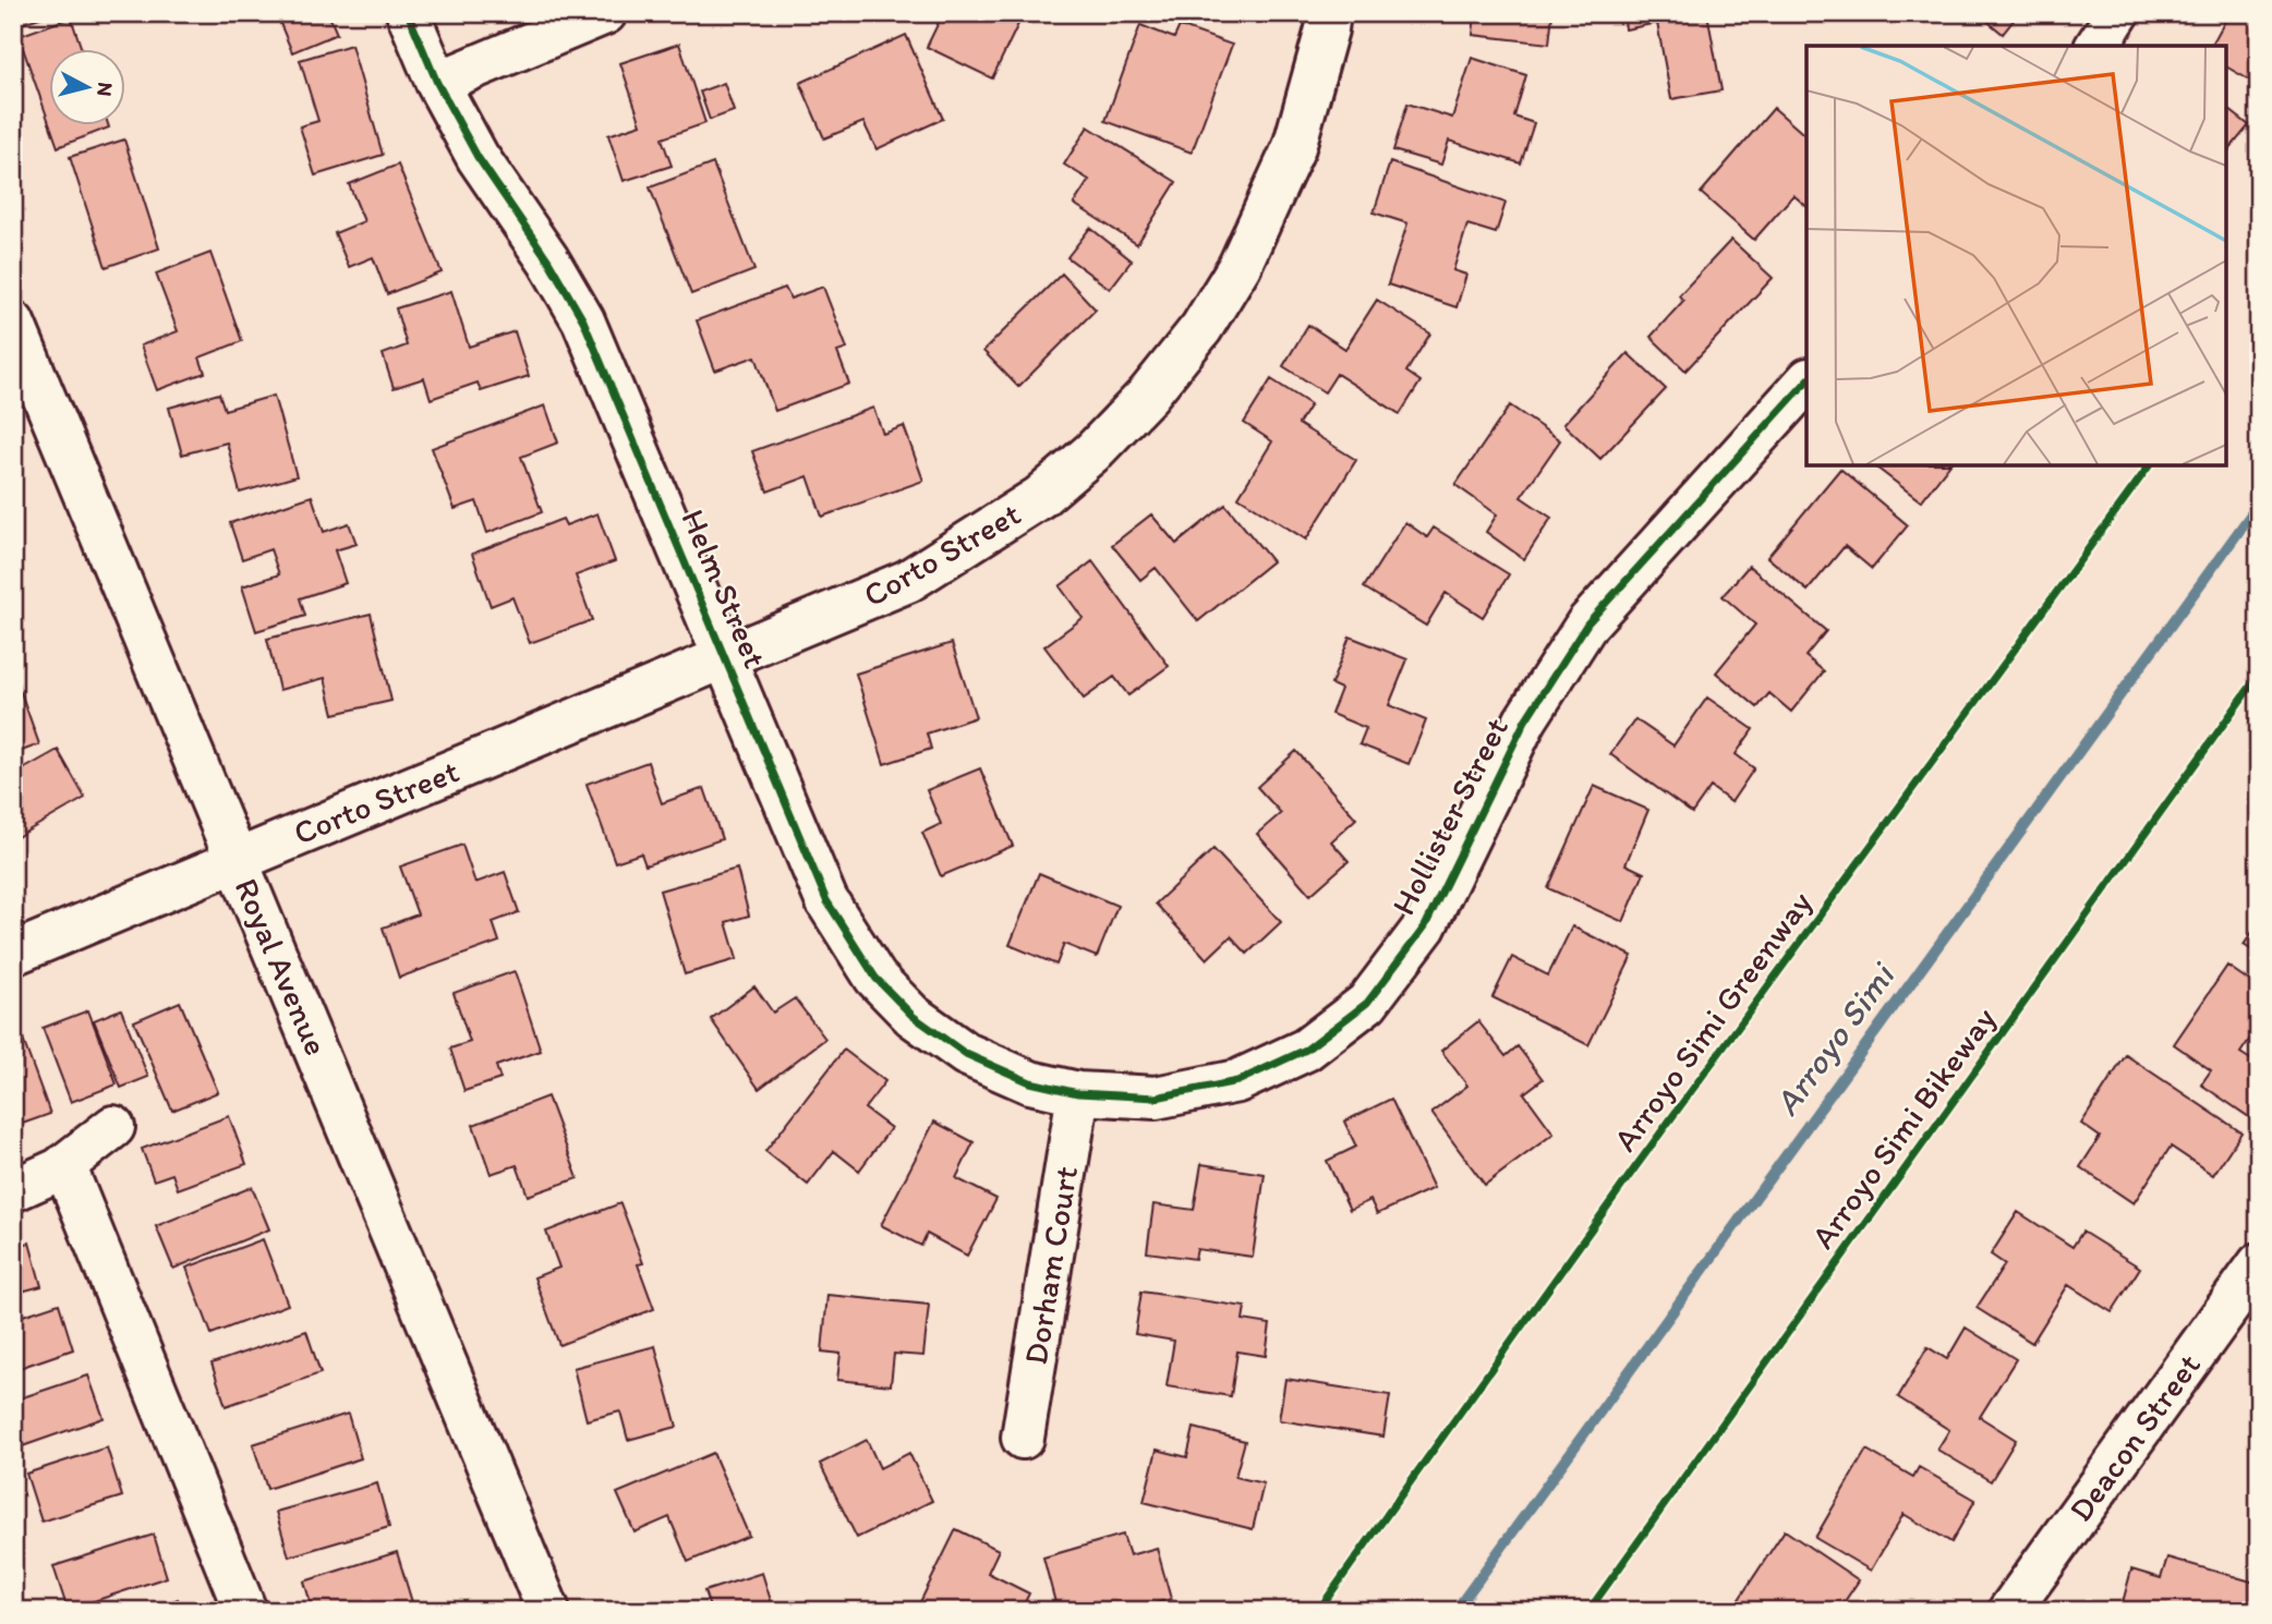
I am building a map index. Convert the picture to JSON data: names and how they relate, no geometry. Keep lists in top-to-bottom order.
{
  "streets": {
    "street": [
      "Corto Street",
      "Helm Street",
      "Hollister Street",
      "Royal Avenue",
      "Dorham Court",
      "Deacon Street"
    ],
    "cycle path": ["Arroyo Simi Greenway", "Arroyo Simi Bikeway"]
  },
  "crossings": [
    ["Corto Street", "Helm Street"],
    ["Corto Street", "Royal Avenue"],
    ["Helm Street", "Hollister Street"],
    ["Helm Street", "Dorham Court"],
    ["Hollister Street", "Dorham Court"]
  ],
  "water": ["Arroyo Simi"],
  "north": "right"
}
